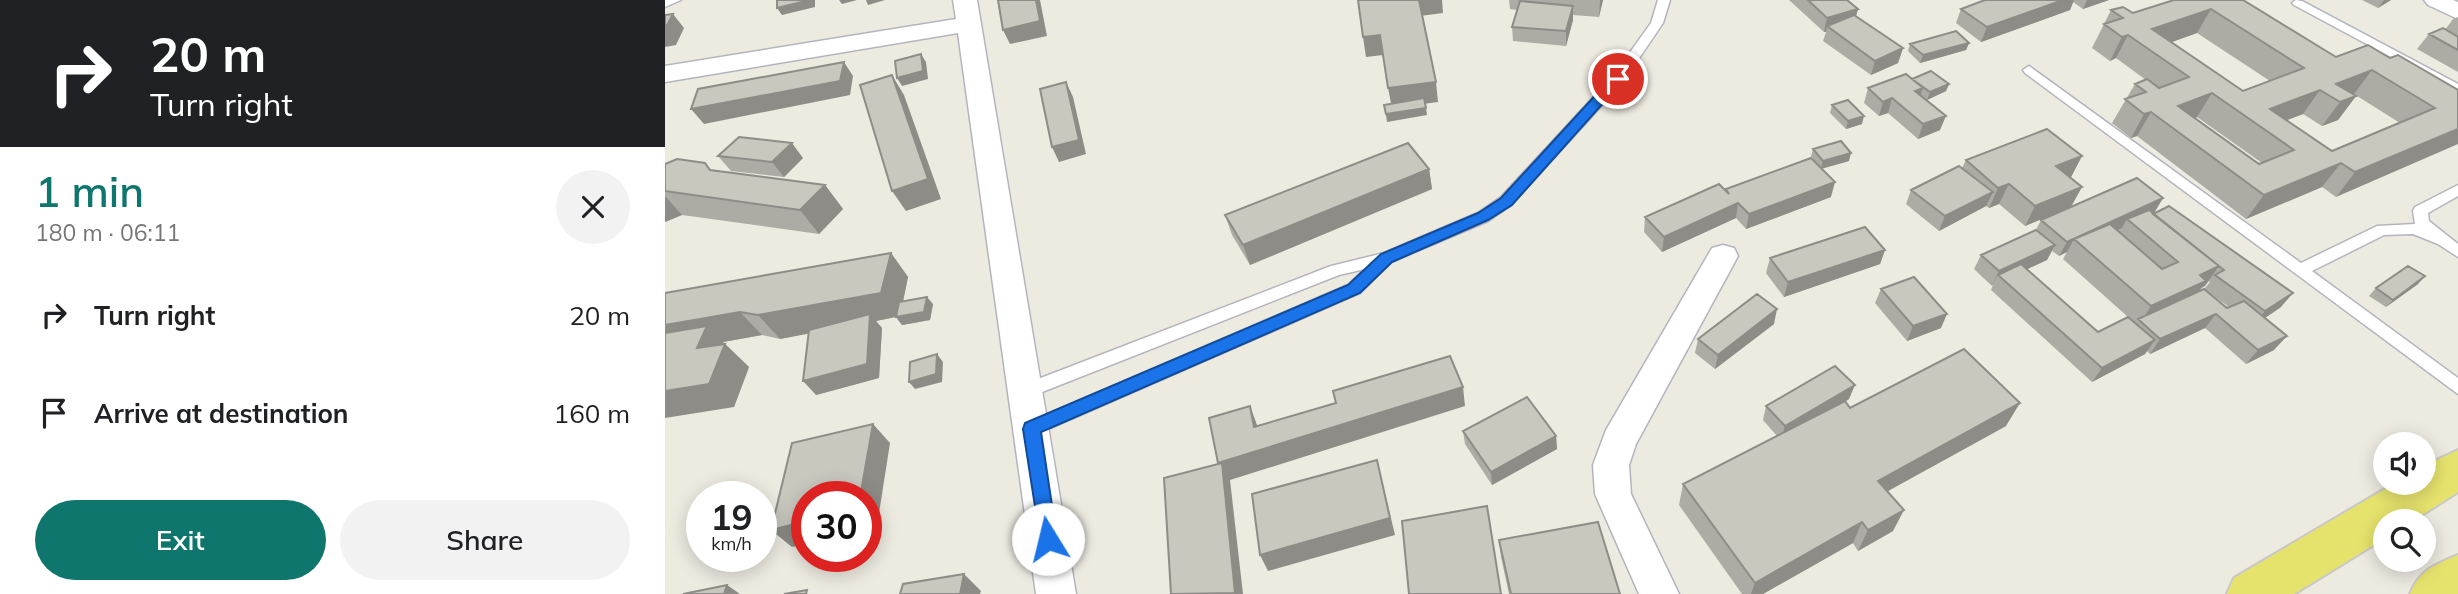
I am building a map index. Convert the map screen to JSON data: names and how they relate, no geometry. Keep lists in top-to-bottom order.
{
  "page": {
    "turn": ["20 m", "Turn right"],
    "heading": ["1 min", "180 m · 06:11"],
    "list": [
      {
        "name": "Turn right",
        "value": "20 m"
      },
      {
        "name": "Arrive at destination",
        "value": "160 m"
      }
    ],
    "speed": "19 km/h",
    "limit": "30",
    "buttons": ["Exit", "Share"]
  }
}
